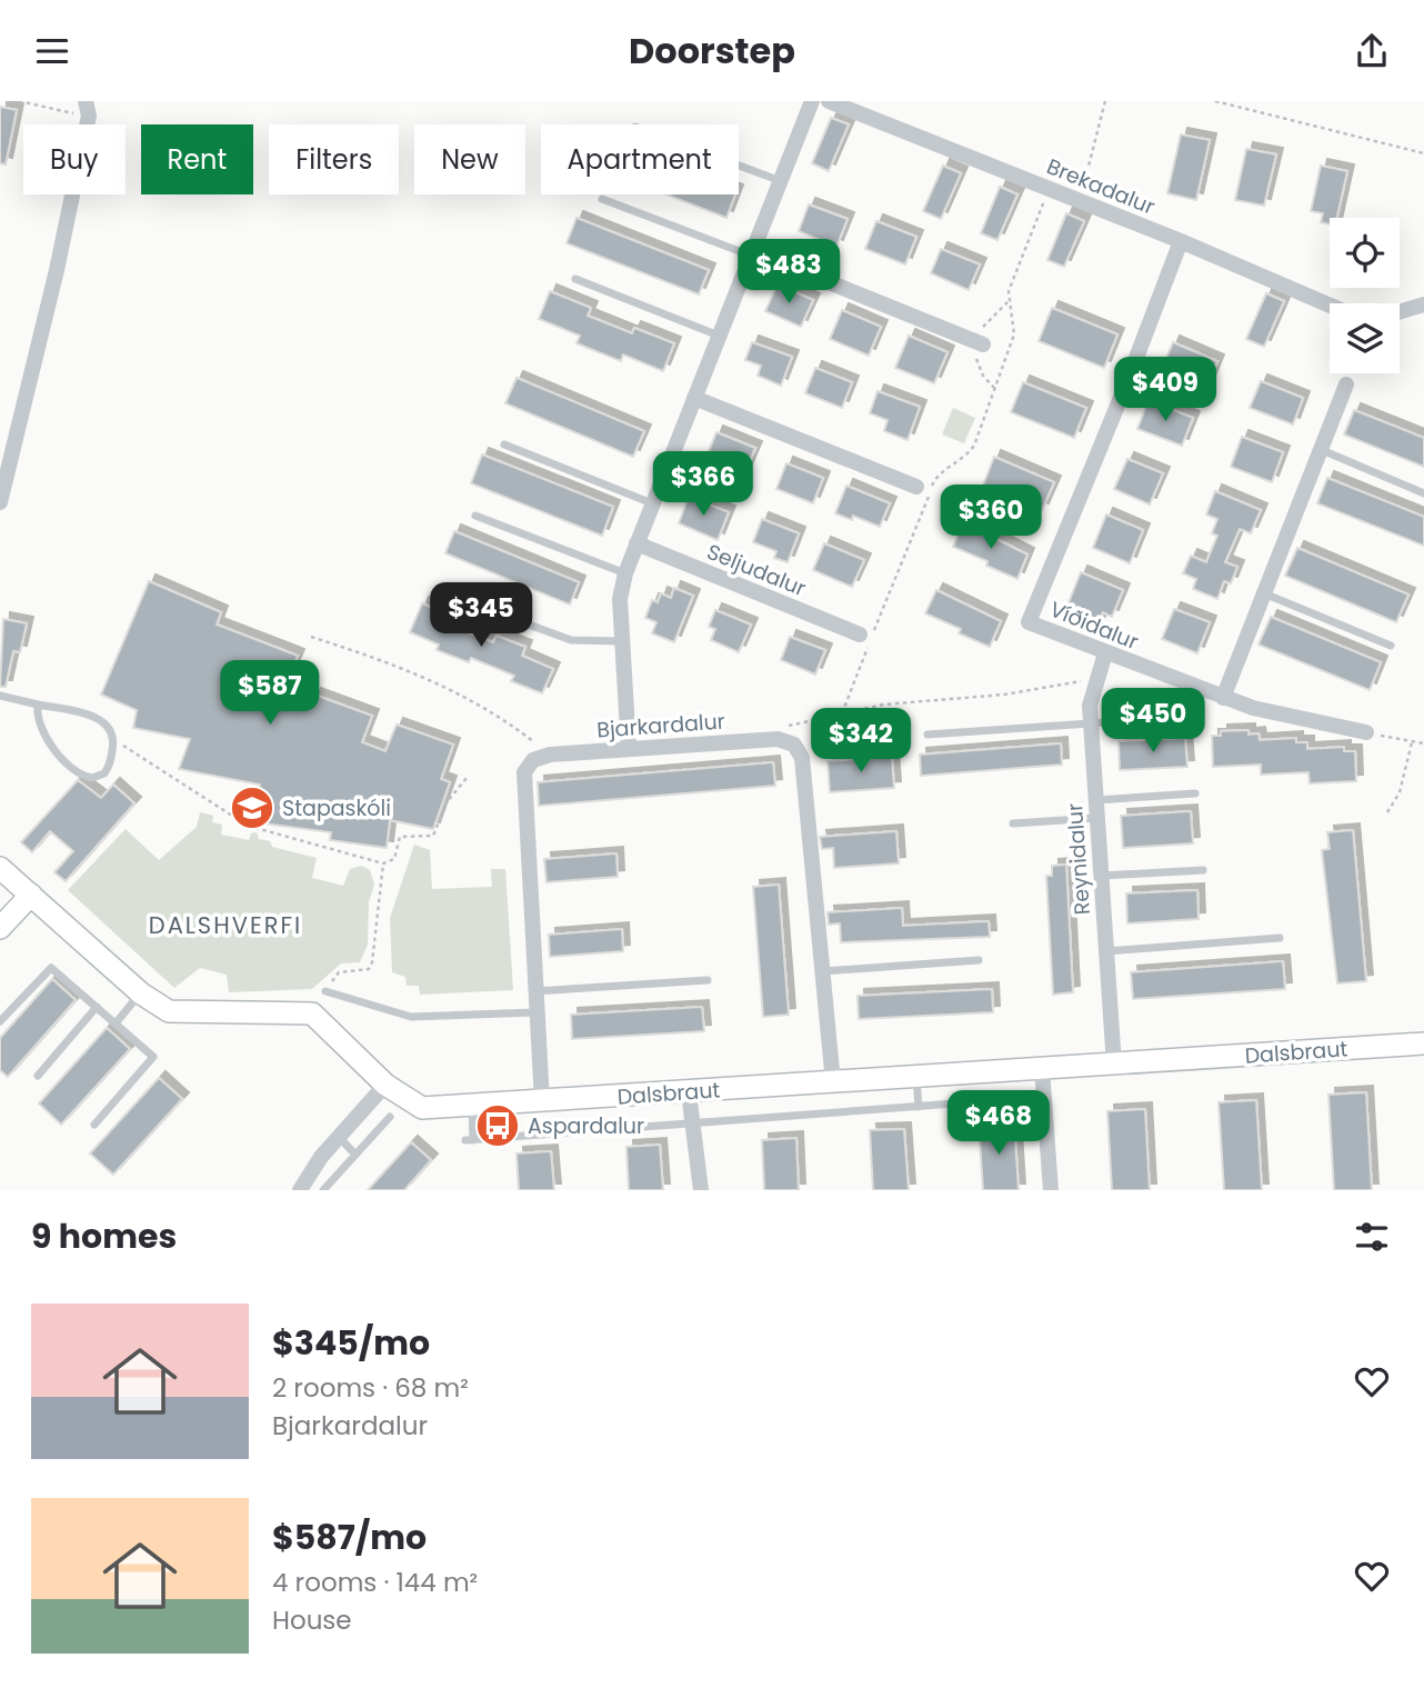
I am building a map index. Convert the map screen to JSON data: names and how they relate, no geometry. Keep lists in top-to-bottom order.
{
  "streets": {
    "street": [
      "Brekadalur",
      "Seljudalur",
      "Víðidalur",
      "Bjarkardalur",
      "Reynidalur",
      "Dalsbraut"
    ]
  },
  "crossings": [
    ["Brekadalur", "Víðidalur"],
    ["Víðidalur", "Reynidalur"],
    ["Reynidalur", "Dalsbraut"]
  ],
  "districts": ["DALSHVERFI"],
  "places": {
    "school or university": ["Stapaskóli"],
    "bus stop": ["Aspardalur"]
  },
  "page": {
    "header": "Doorstep",
    "chip": [
      "Buy",
      "Rent",
      "Filters",
      "New",
      "Apartment"
    ],
    "price": [
      "$483",
      "$409",
      "$366",
      "$360",
      "$345",
      "$587",
      "$450",
      "$342",
      "$468"
    ],
    "heading": "9 homes",
    "list": [
      {
        "name": "$345/mo",
        "note": "2 rooms · 68 m² · Bjarkardalur"
      },
      {
        "name": "$587/mo",
        "note": "4 rooms · 144 m² · House"
      }
    ]
  }
}
